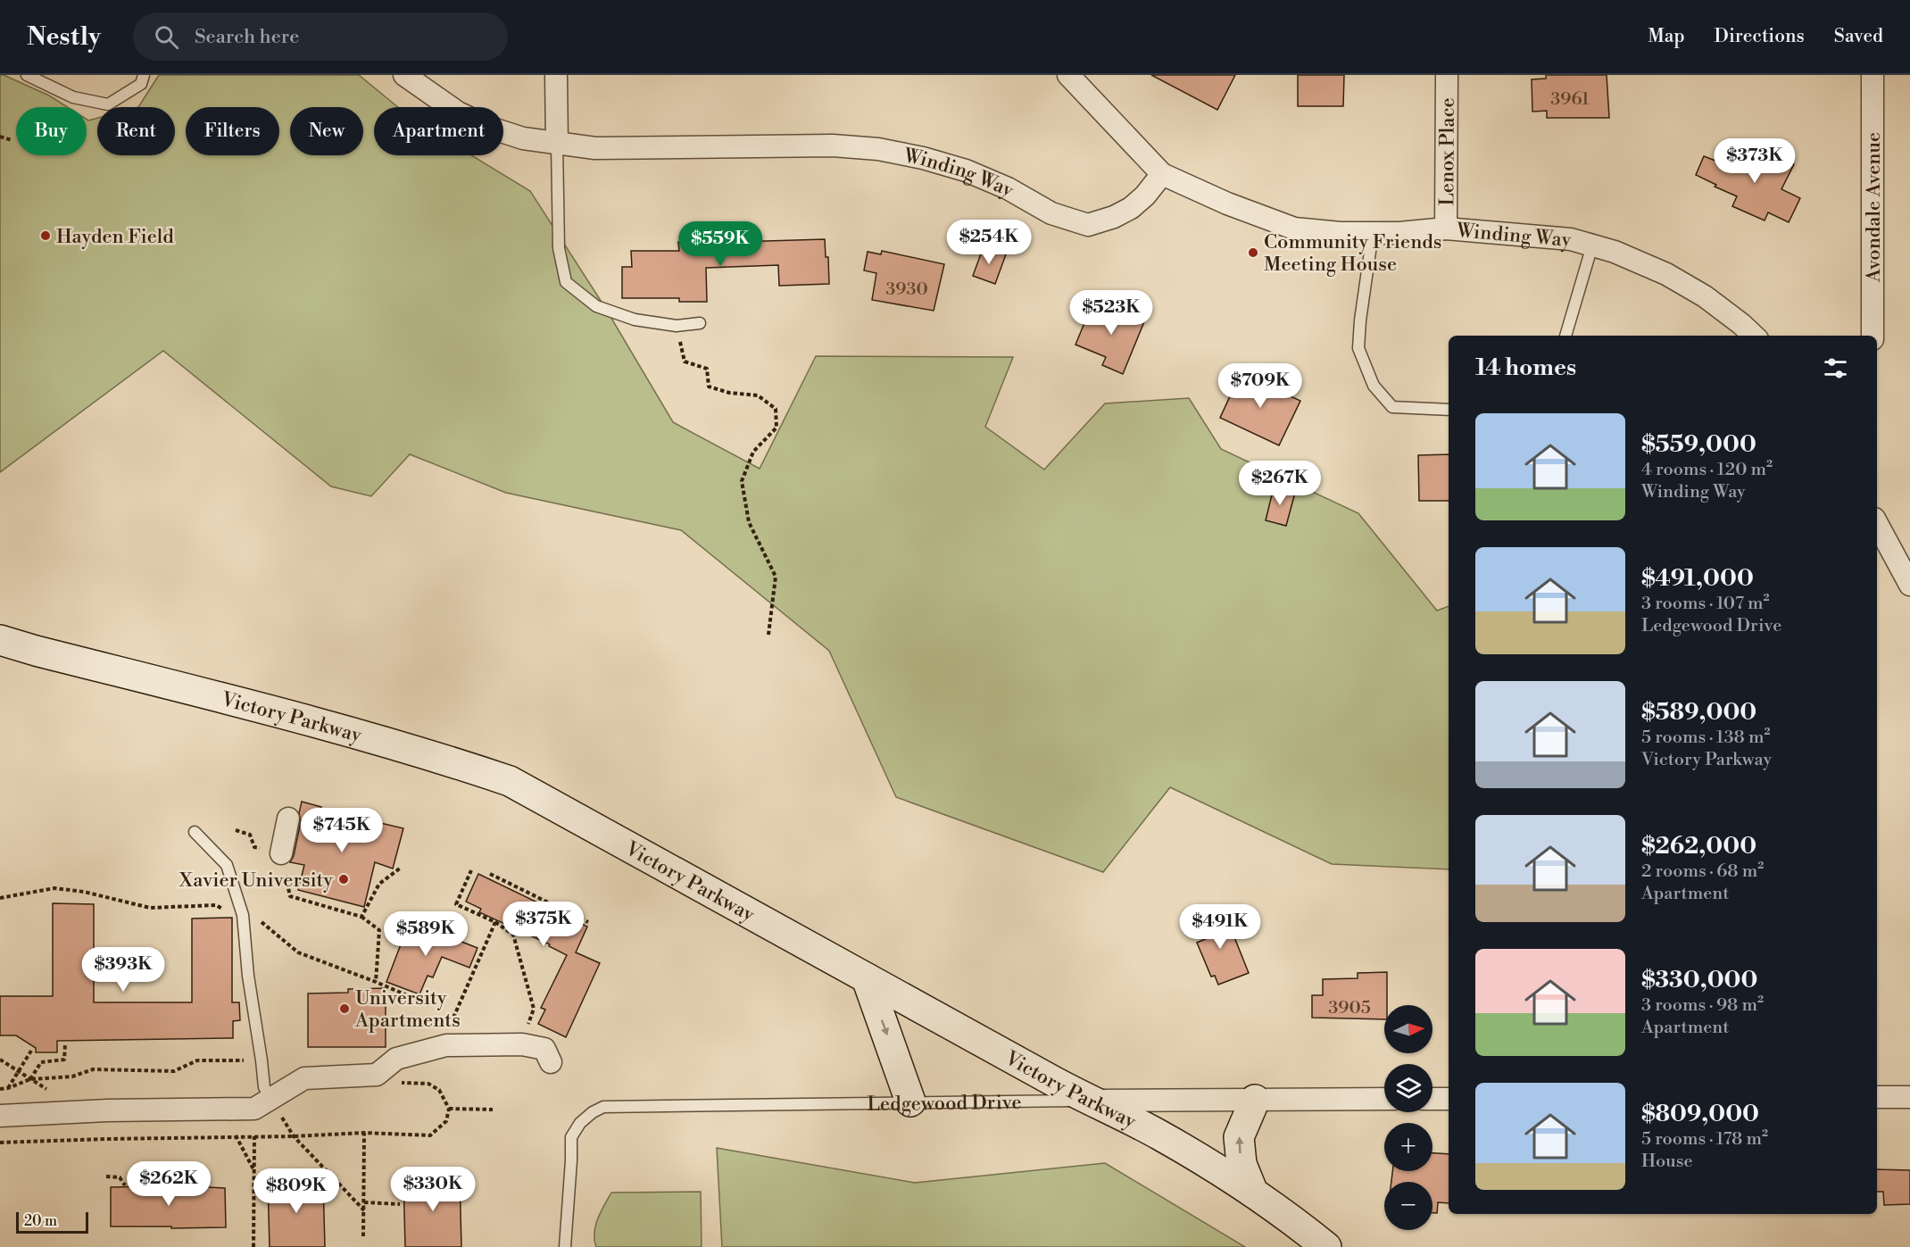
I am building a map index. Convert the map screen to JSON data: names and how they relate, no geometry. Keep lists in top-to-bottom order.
{
  "streets": {
    "street": [
      "Lenox Place",
      "Winding Way",
      "Avondale Avenue",
      "Victory Parkway",
      "Ledgewood Drive"
    ]
  },
  "crossings": [
    ["Lenox Place", "Winding Way"],
    ["Victory Parkway", "Ledgewood Drive"]
  ],
  "places": [
    "Hayden Field",
    "Community Friends Meeting House",
    "Xavier University",
    "University Apartments"
  ],
  "house_numbers": ["3961", "3930", "3905"],
  "scale_bar": "20 m",
  "north": "right",
  "page": {
    "header": "Nestly",
    "search": "Search here",
    "nav": ["Map", "Directions", "Saved"],
    "chip": [
      "Buy",
      "Rent",
      "Filters",
      "New",
      "Apartment"
    ],
    "price": [
      "$373K",
      "$254K",
      "$559K",
      "$523K",
      "$709K",
      "$267K",
      "$745K",
      "$375K",
      "$491K",
      "$589K",
      "$393K",
      "$262K",
      "$330K",
      "$809K"
    ],
    "heading": "14 homes",
    "list": [
      {
        "name": "$559,000",
        "note": "4 rooms · 120 m² · Winding Way"
      },
      {
        "name": "$491,000",
        "note": "3 rooms · 107 m² · Ledgewood Drive"
      },
      {
        "name": "$589,000",
        "note": "5 rooms · 138 m² · Victory Parkway"
      },
      {
        "name": "$262,000",
        "note": "2 rooms · 68 m² · Apartment"
      },
      {
        "name": "$330,000",
        "note": "3 rooms · 98 m² · Apartment"
      },
      {
        "name": "$809,000",
        "note": "5 rooms · 178 m² · House"
      }
    ],
    "map_buttons": ["+", "−"],
    "scale": "20 m"
  }
}
